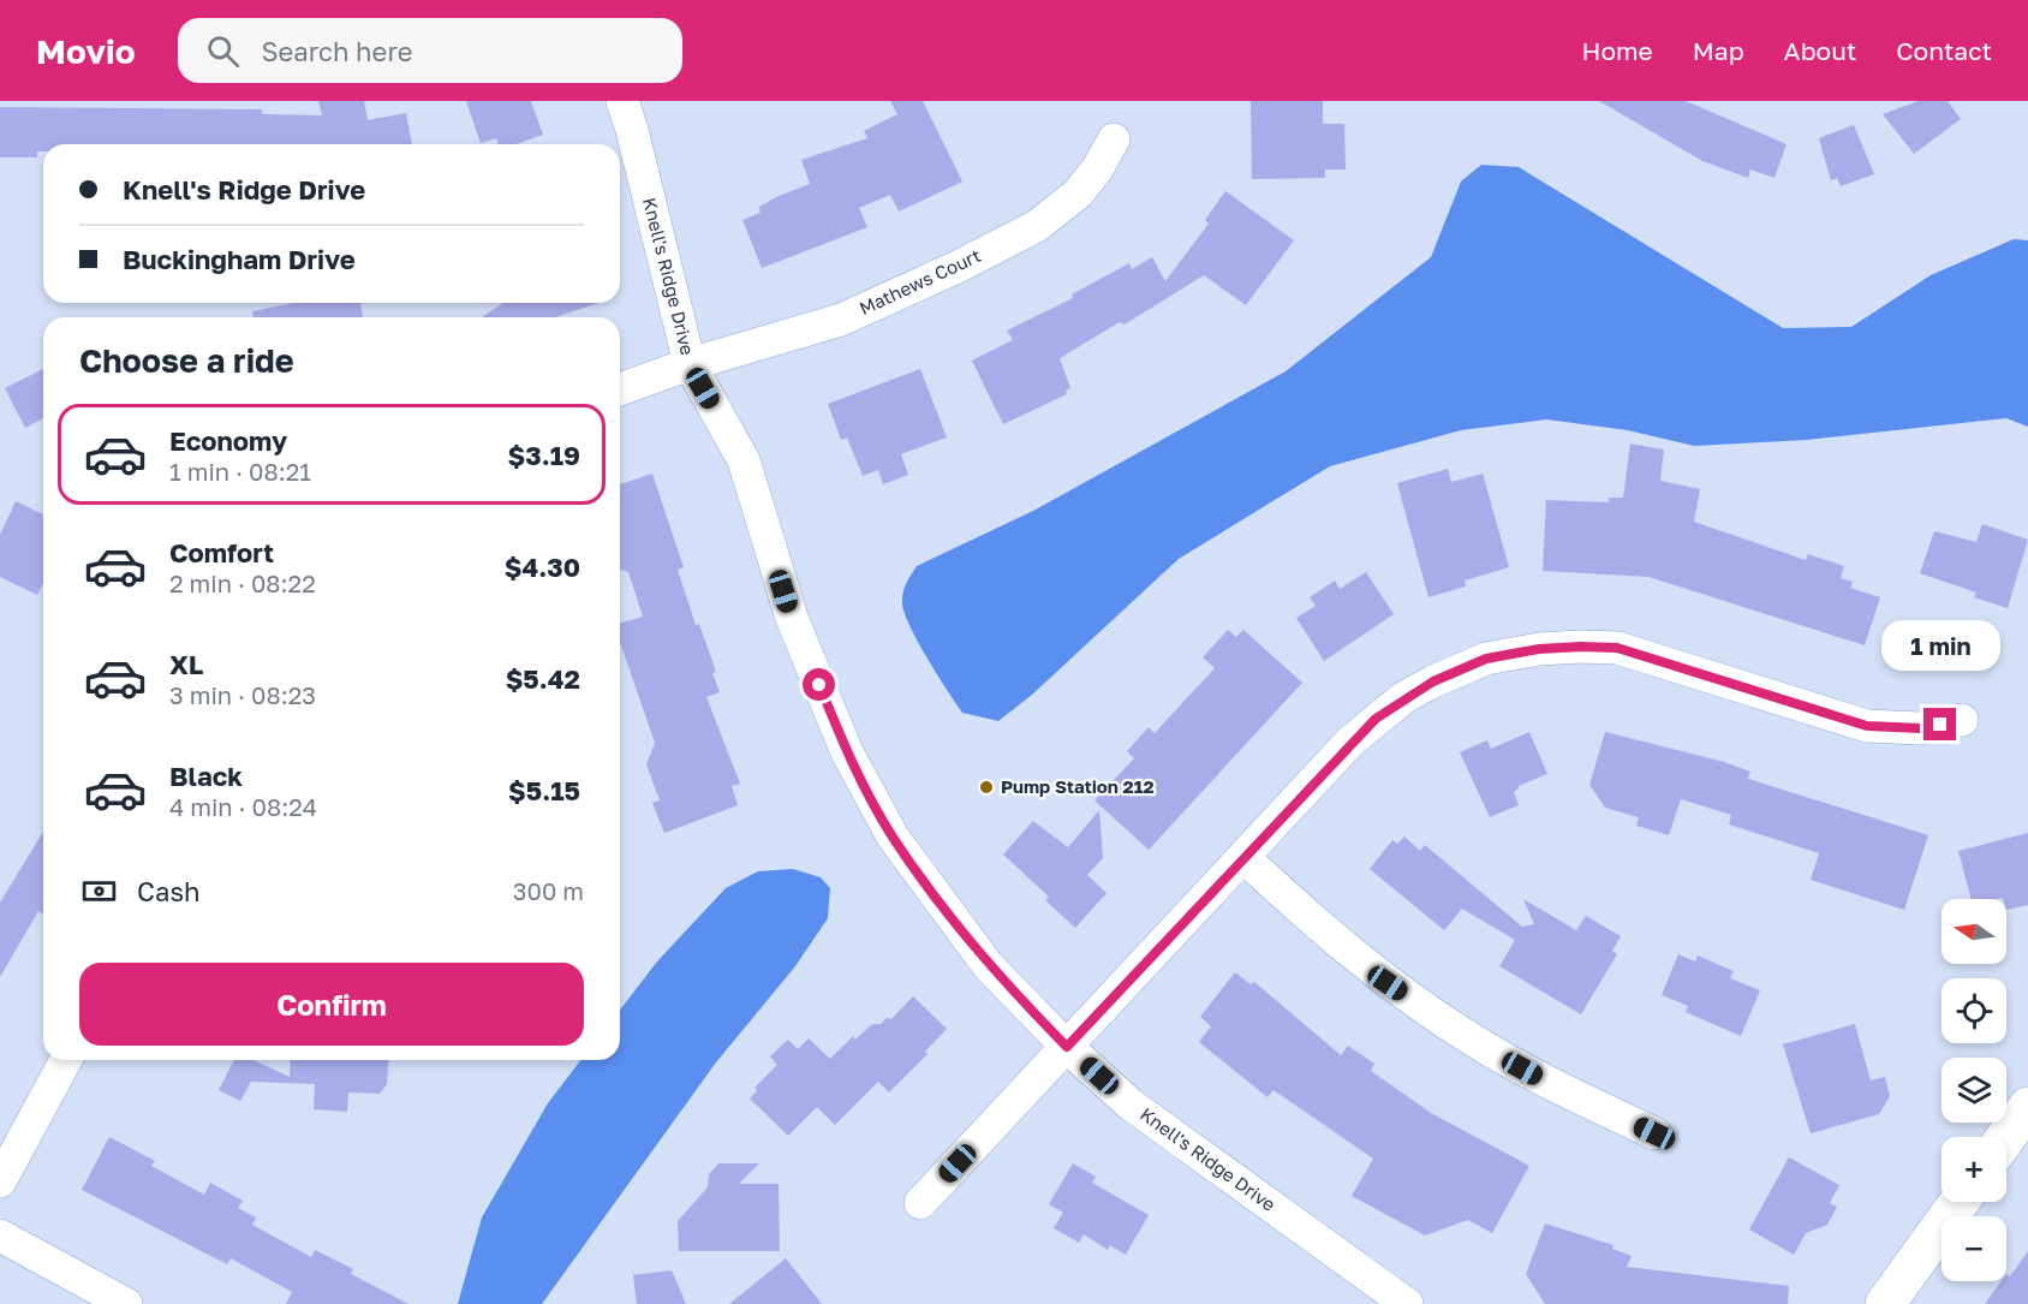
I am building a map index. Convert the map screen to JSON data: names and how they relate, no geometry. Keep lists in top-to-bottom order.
{
  "streets": {
    "street": ["Knell's Ridge Drive", "Mathews Court"]
  },
  "crossings": [
    ["Knell's Ridge Drive", "Mathews Court"]
  ],
  "places": ["Pump Station 212"],
  "north": "left",
  "page": {
    "header": "Movio",
    "search": "Search here",
    "nav": [
      "Home",
      "Map",
      "About",
      "Contact"
    ],
    "banner": ["Knell's Ridge Drive", "Buckingham Drive"],
    "heading": "Choose a ride",
    "list": [
      {
        "name": "Economy",
        "note": "1 min · 08:21",
        "value": "$3.19"
      },
      {
        "name": "Comfort",
        "note": "2 min · 08:22",
        "value": "$4.30"
      },
      {
        "name": "XL",
        "note": "3 min · 08:23",
        "value": "$5.42"
      },
      {
        "name": "Black",
        "note": "4 min · 08:24",
        "value": "$5.15"
      }
    ],
    "bubble": "1 min",
    "pay": ["Cash", "300 m"],
    "map_buttons": ["+", "−"],
    "buttons": "Confirm"
  }
}
